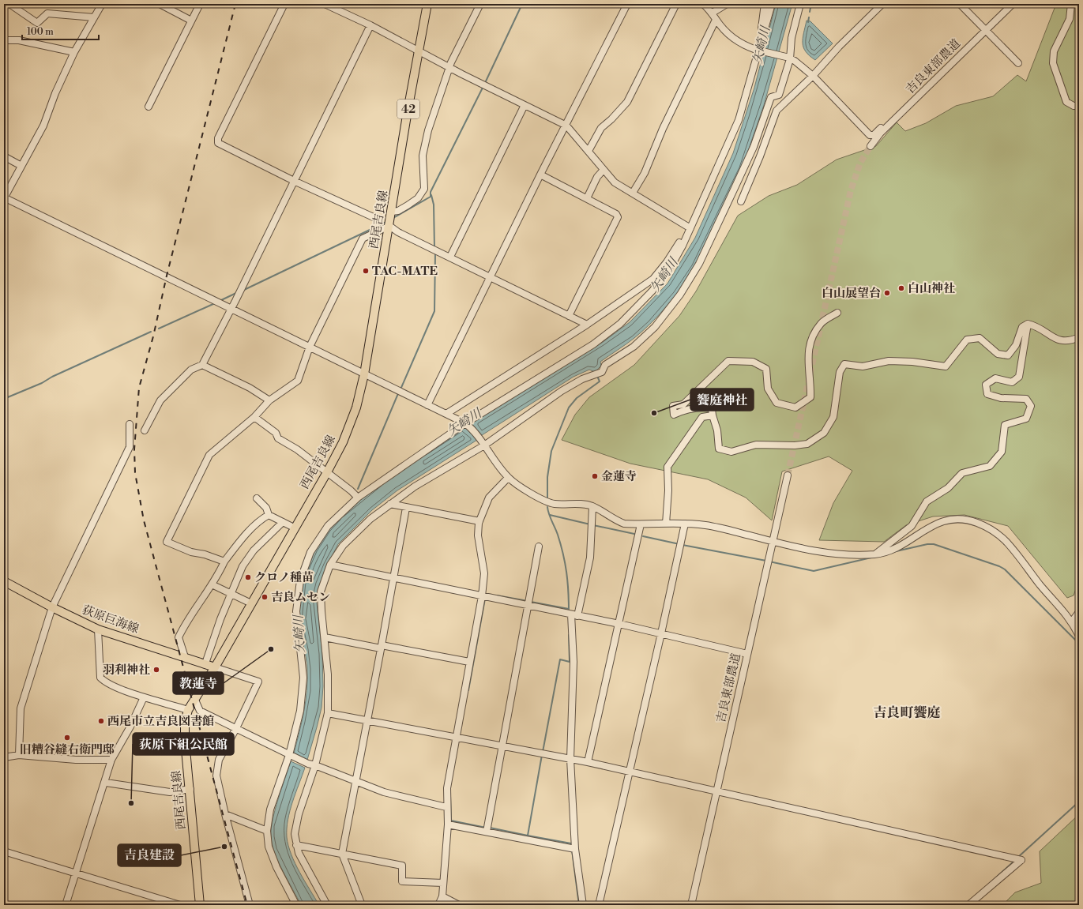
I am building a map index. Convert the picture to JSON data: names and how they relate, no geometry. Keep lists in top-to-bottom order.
{
  "streets": {
    "main road": ["42", "西尾吉良線", "荻原巨海線"],
    "street": ["吉良東部農道"]
  },
  "crossings": [
    ["西尾吉良線", "荻原巨海線"]
  ],
  "districts": ["吉良町饗庭"],
  "water": ["矢崎川"],
  "places": [
    "TAC-MATE",
    "白山神社",
    "白山展望台",
    "饗庭神社",
    "金蓮寺",
    "クロノ種苗",
    "吉良ムセン",
    "教蓮寺",
    "羽利神社",
    "西尾市立吉良図書館",
    "旧糟谷縫右衛門邸",
    "荻原下組公民館",
    "吉良建設"
  ],
  "scale_bar": "100 m"
}
